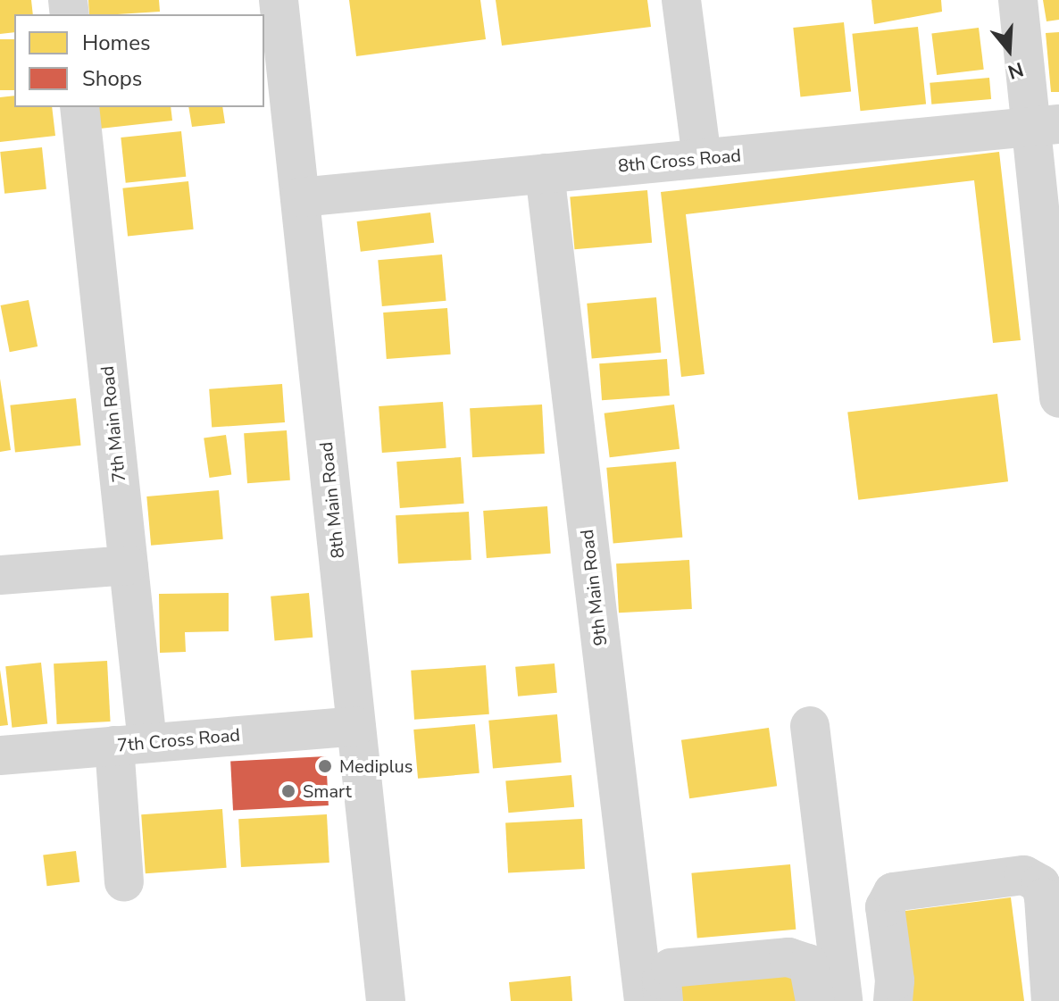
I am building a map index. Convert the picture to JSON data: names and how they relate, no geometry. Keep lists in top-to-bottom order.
{
  "streets": {
    "street": [
      "8th Cross Road",
      "7th Main Road",
      "8th Main Road",
      "9th Main Road",
      "7th Cross Road"
    ]
  },
  "crossings": [
    ["8th Cross Road", "8th Main Road"],
    ["8th Cross Road", "9th Main Road"],
    ["7th Main Road", "7th Cross Road"],
    ["8th Main Road", "7th Cross Road"]
  ],
  "places": ["Mediplus", "Smart"],
  "legend": ["Homes", "Shops"],
  "north": "bottom"
}
